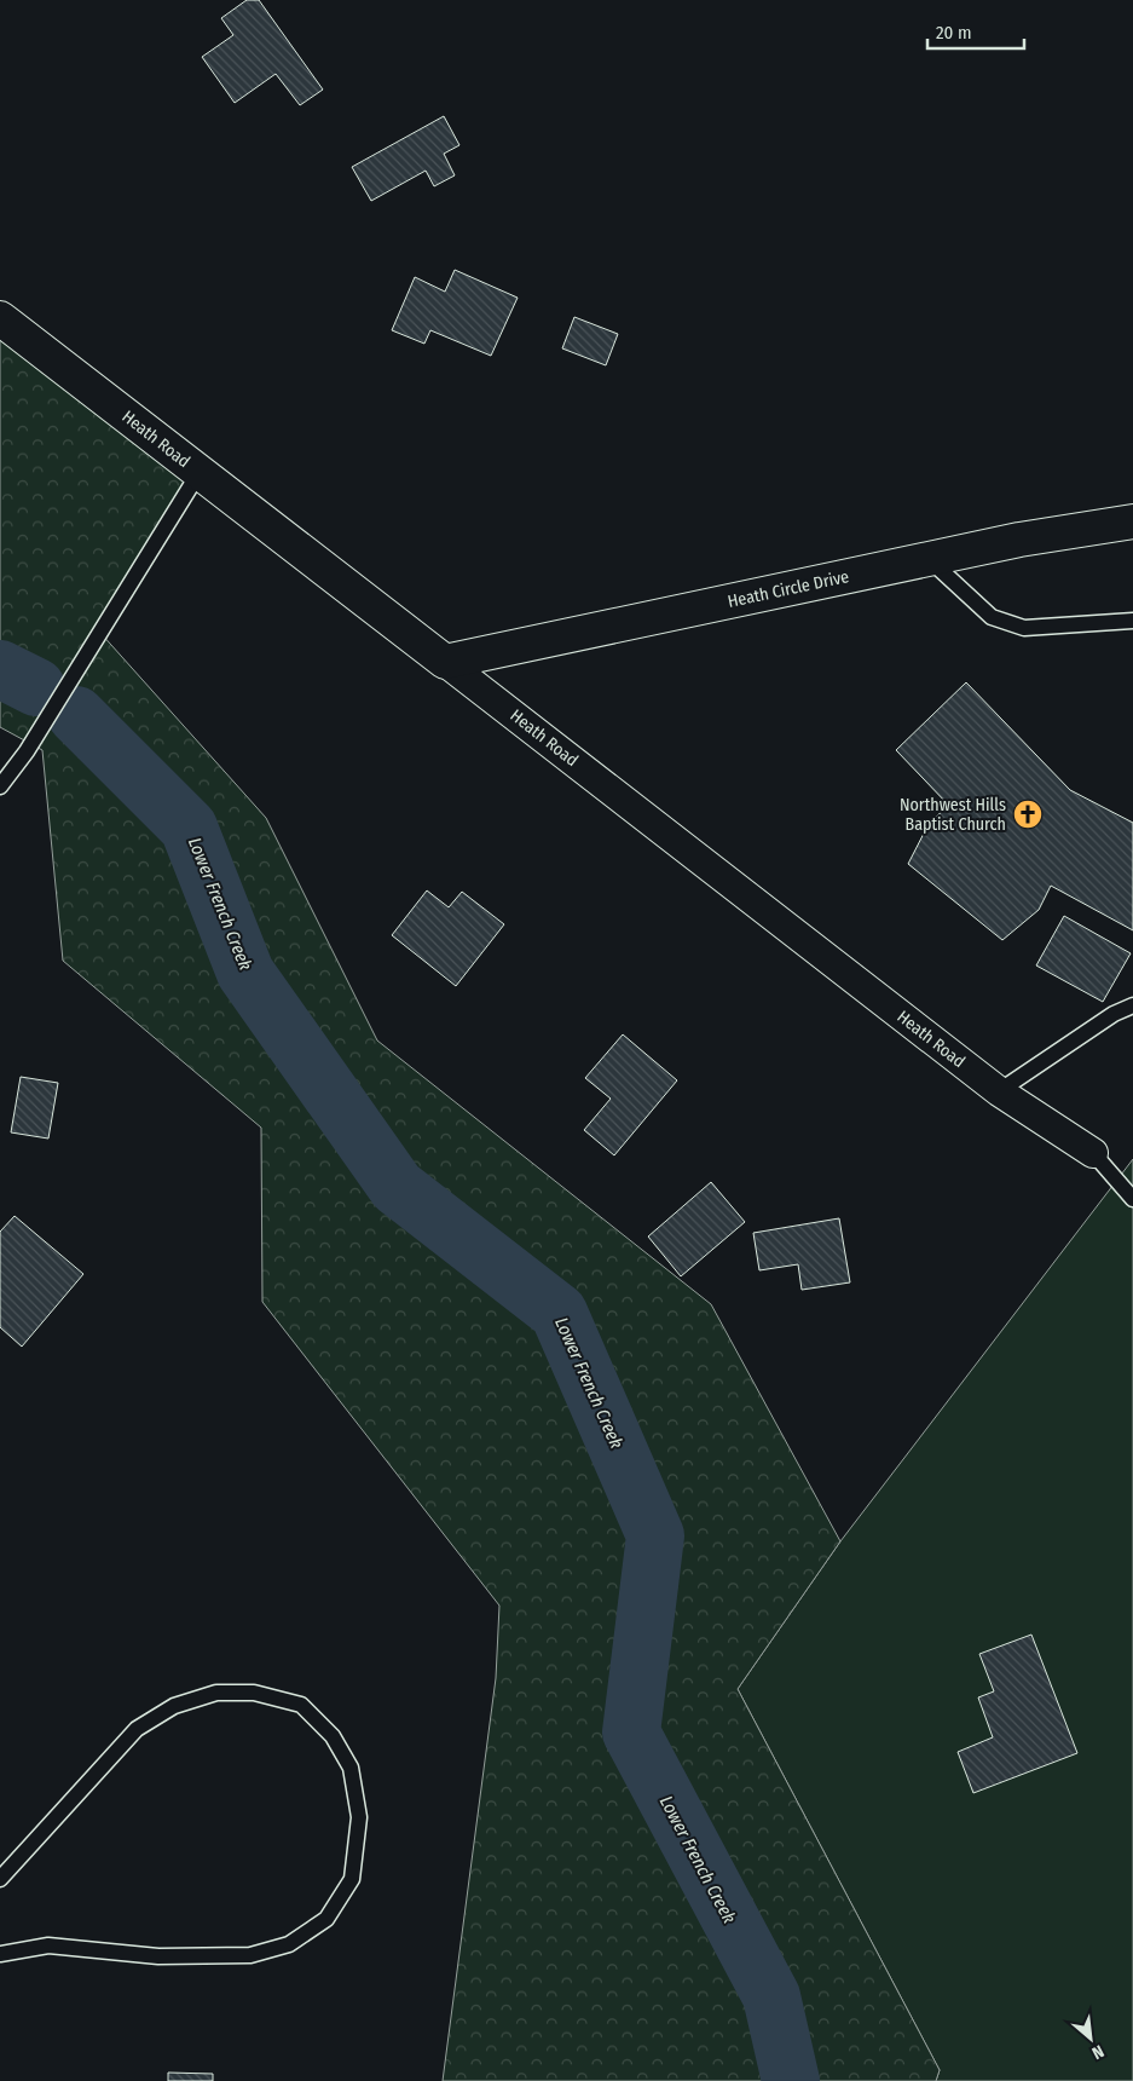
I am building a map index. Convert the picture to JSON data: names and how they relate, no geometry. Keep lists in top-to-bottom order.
{
  "streets": {
    "street": ["Heath Road", "Heath Circle Drive"]
  },
  "crossings": [
    ["Heath Road", "Heath Circle Drive"]
  ],
  "water": ["Lower French Creek"],
  "places": {
    "church": ["Northwest Hills Baptist Church"]
  },
  "scale_bar": "20 m",
  "north": "bottom right"
}
